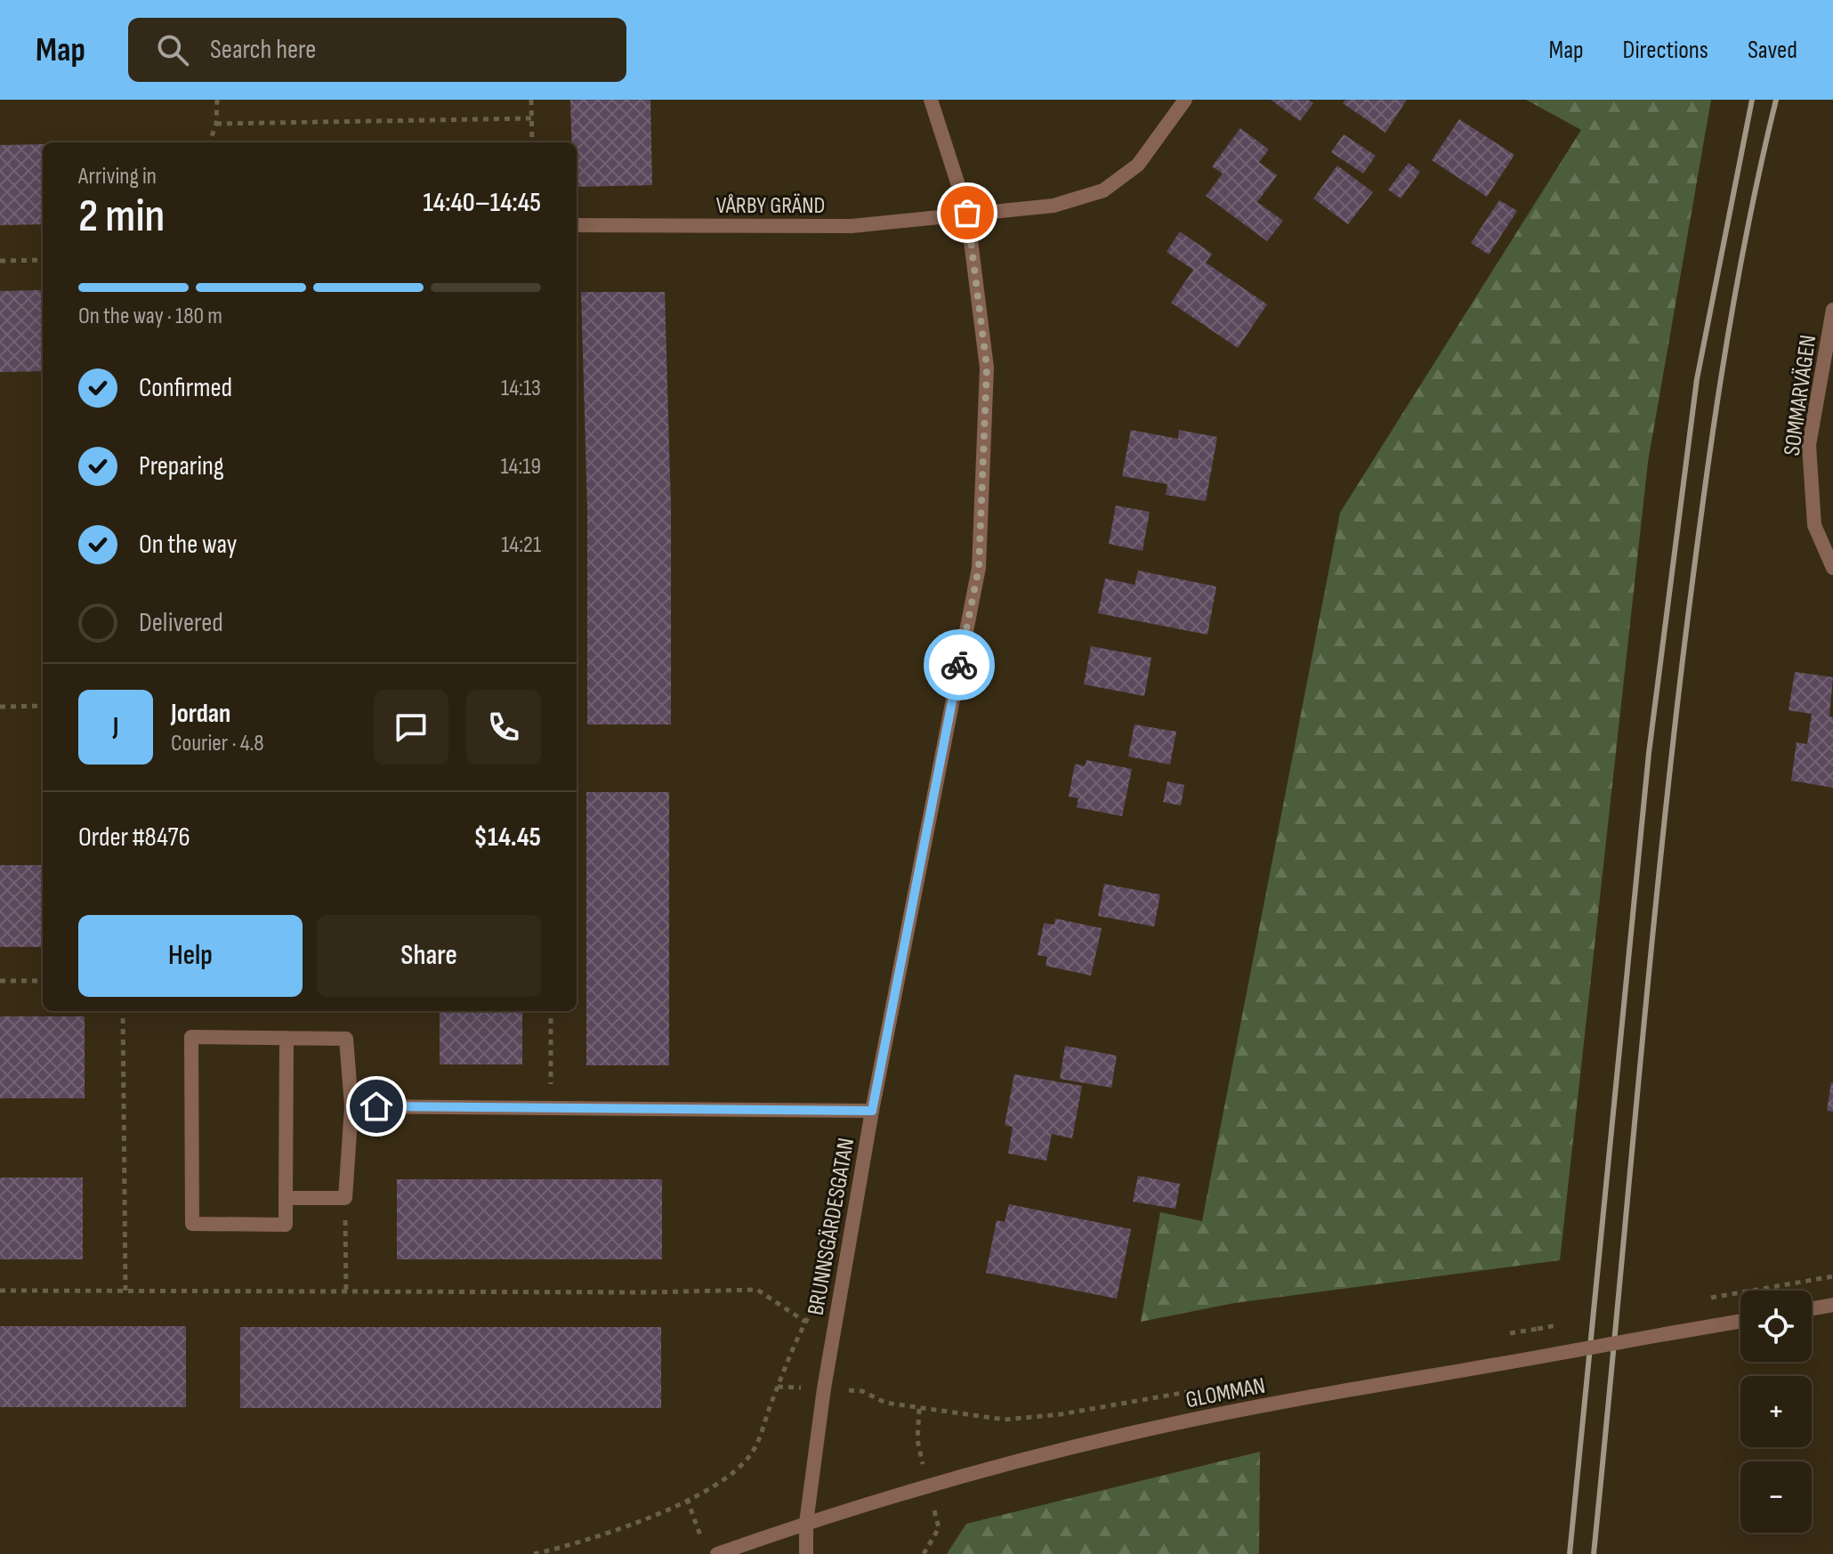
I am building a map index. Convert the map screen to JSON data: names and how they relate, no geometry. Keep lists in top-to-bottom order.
{
  "streets": {
    "street": [
      "VÅRBY GRÄND",
      "SOMMARVÄGEN",
      "BRUNNSGÄRDESGATAN",
      "GLOMMAN"
    ]
  },
  "crossings": [
    ["VÅRBY GRÄND", "BRUNNSGÄRDESGATAN"],
    ["BRUNNSGÄRDESGATAN", "GLOMMAN"]
  ],
  "page": {
    "header": "Map",
    "search": "Search here",
    "nav": ["Map", "Directions", "Saved"],
    "heading": ["2 min", "Arriving in", "14:40–14:45"],
    "panel": [
      "Jordan",
      "Courier · 4.8",
      "Order #8476",
      "$14.45"
    ],
    "bar": "On the way · 180 m",
    "list": [
      ["Confirmed", "14:13"],
      ["Preparing", "14:19"],
      ["On the way", "14:21"],
      "Delivered"
    ],
    "round": "J",
    "buttons": ["Help", "Share"],
    "map_buttons": ["+", "−"]
  }
}
